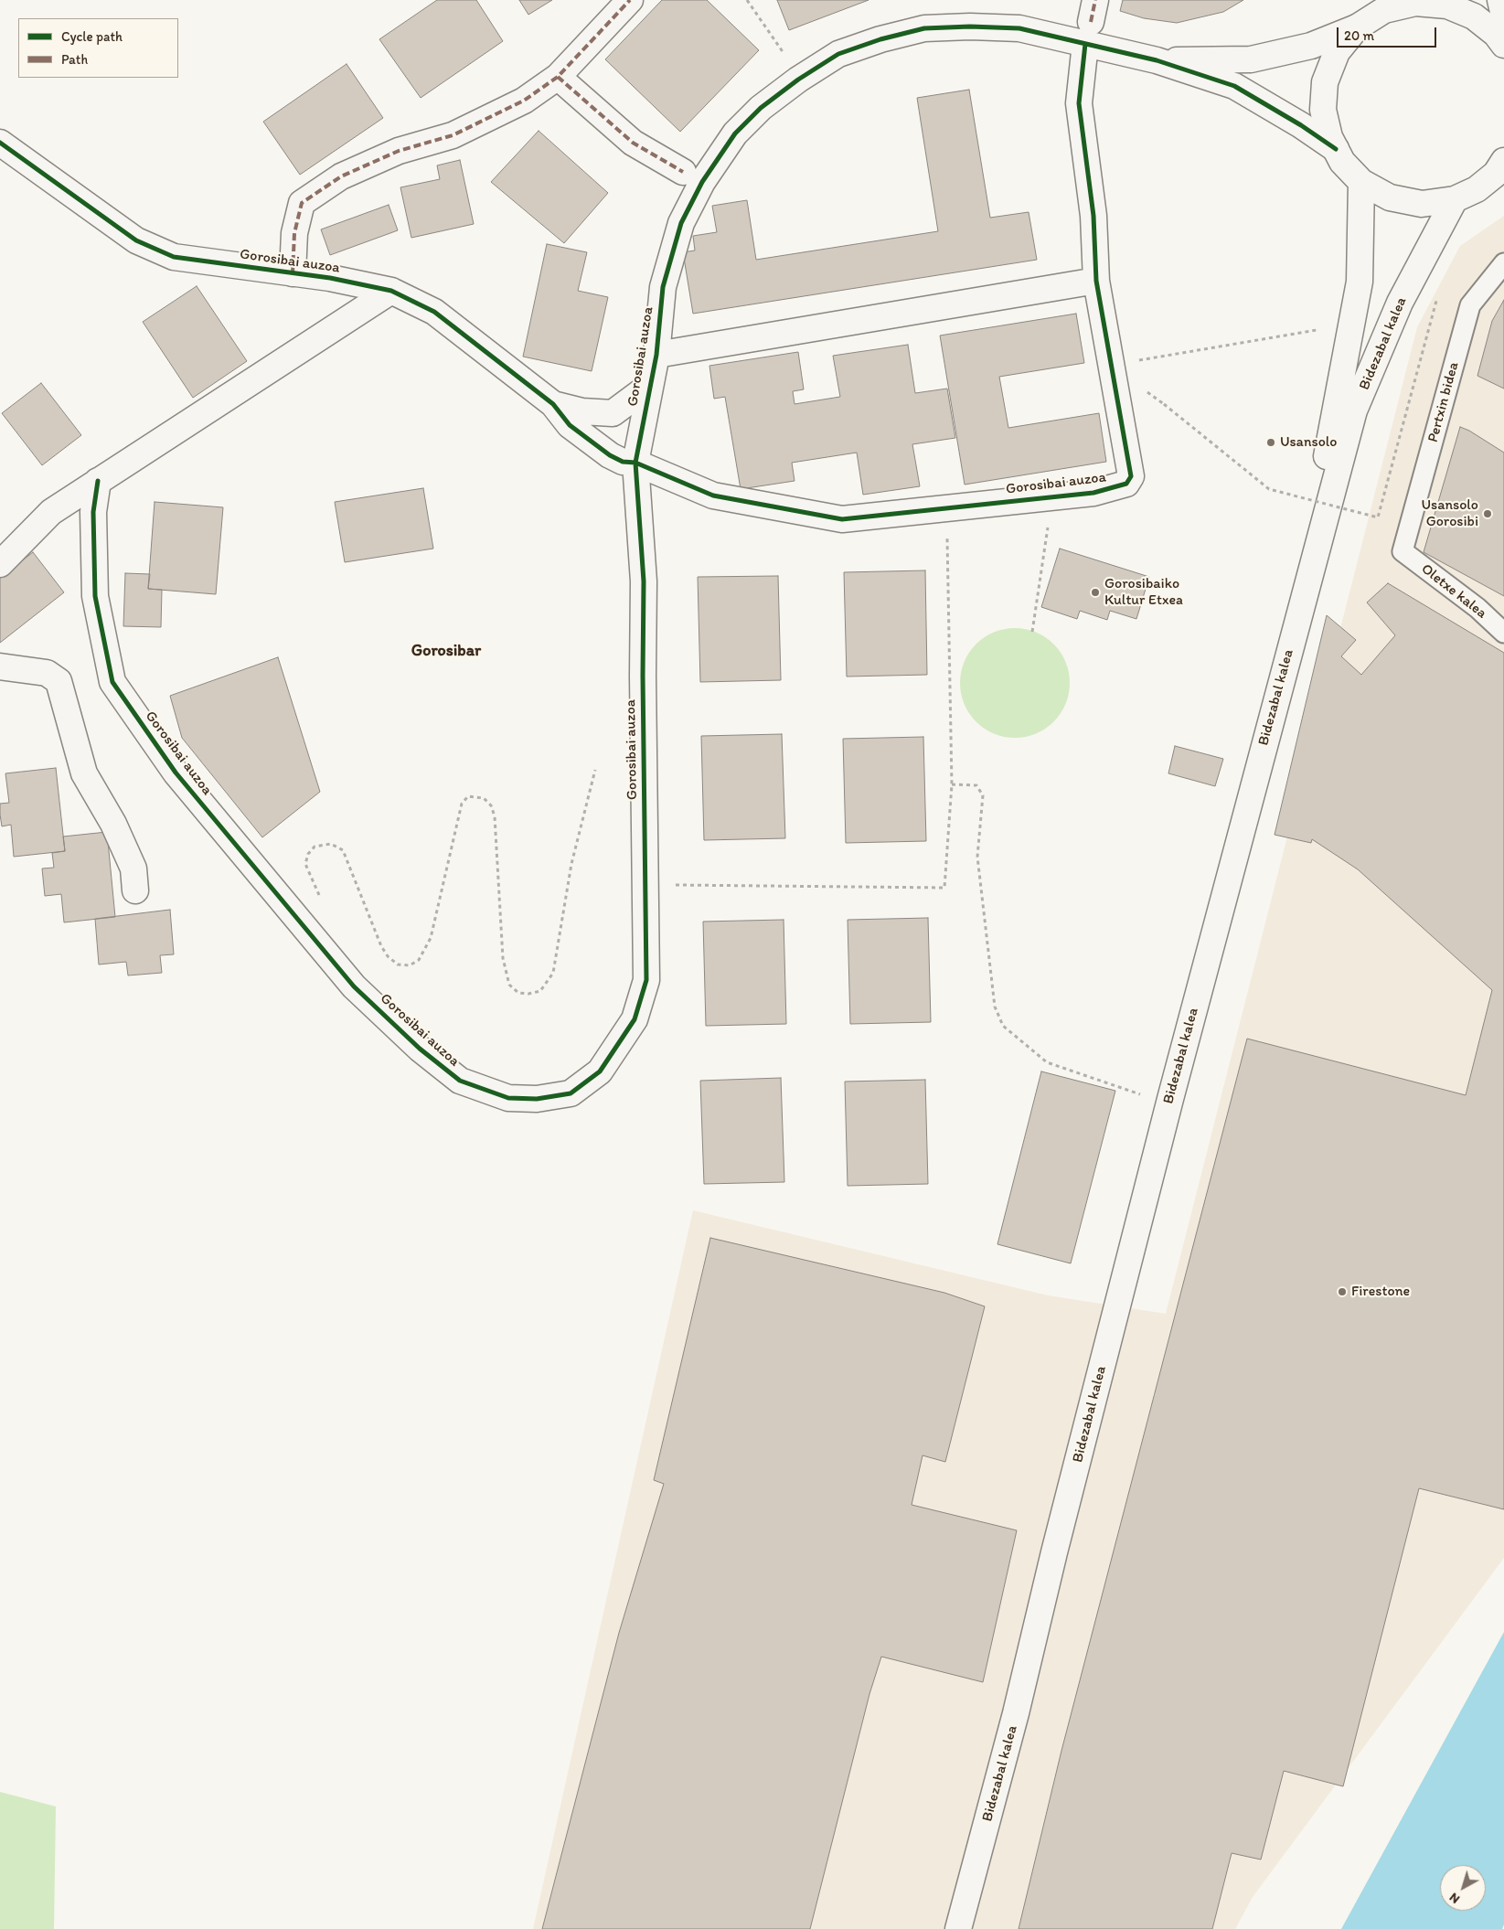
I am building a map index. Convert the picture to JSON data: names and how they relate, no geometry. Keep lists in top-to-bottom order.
{
  "streets": {
    "main road": ["Gorosibai auzoa", "Bidezabal kalea"],
    "lane": ["Pertxin bidea", "Oletxe kalea"]
  },
  "crossings": [
    ["Pertxin bidea", "Oletxe kalea"]
  ],
  "districts": ["Gorosibar"],
  "places": [
    "Usansolo",
    "Usansolo Gorosibi",
    "Gorosibaiko Kultur Etxea",
    "Firestone"
  ],
  "legend": ["Cycle path", "Path"],
  "scale_bar": "20 m",
  "north": "bottom left"
}
